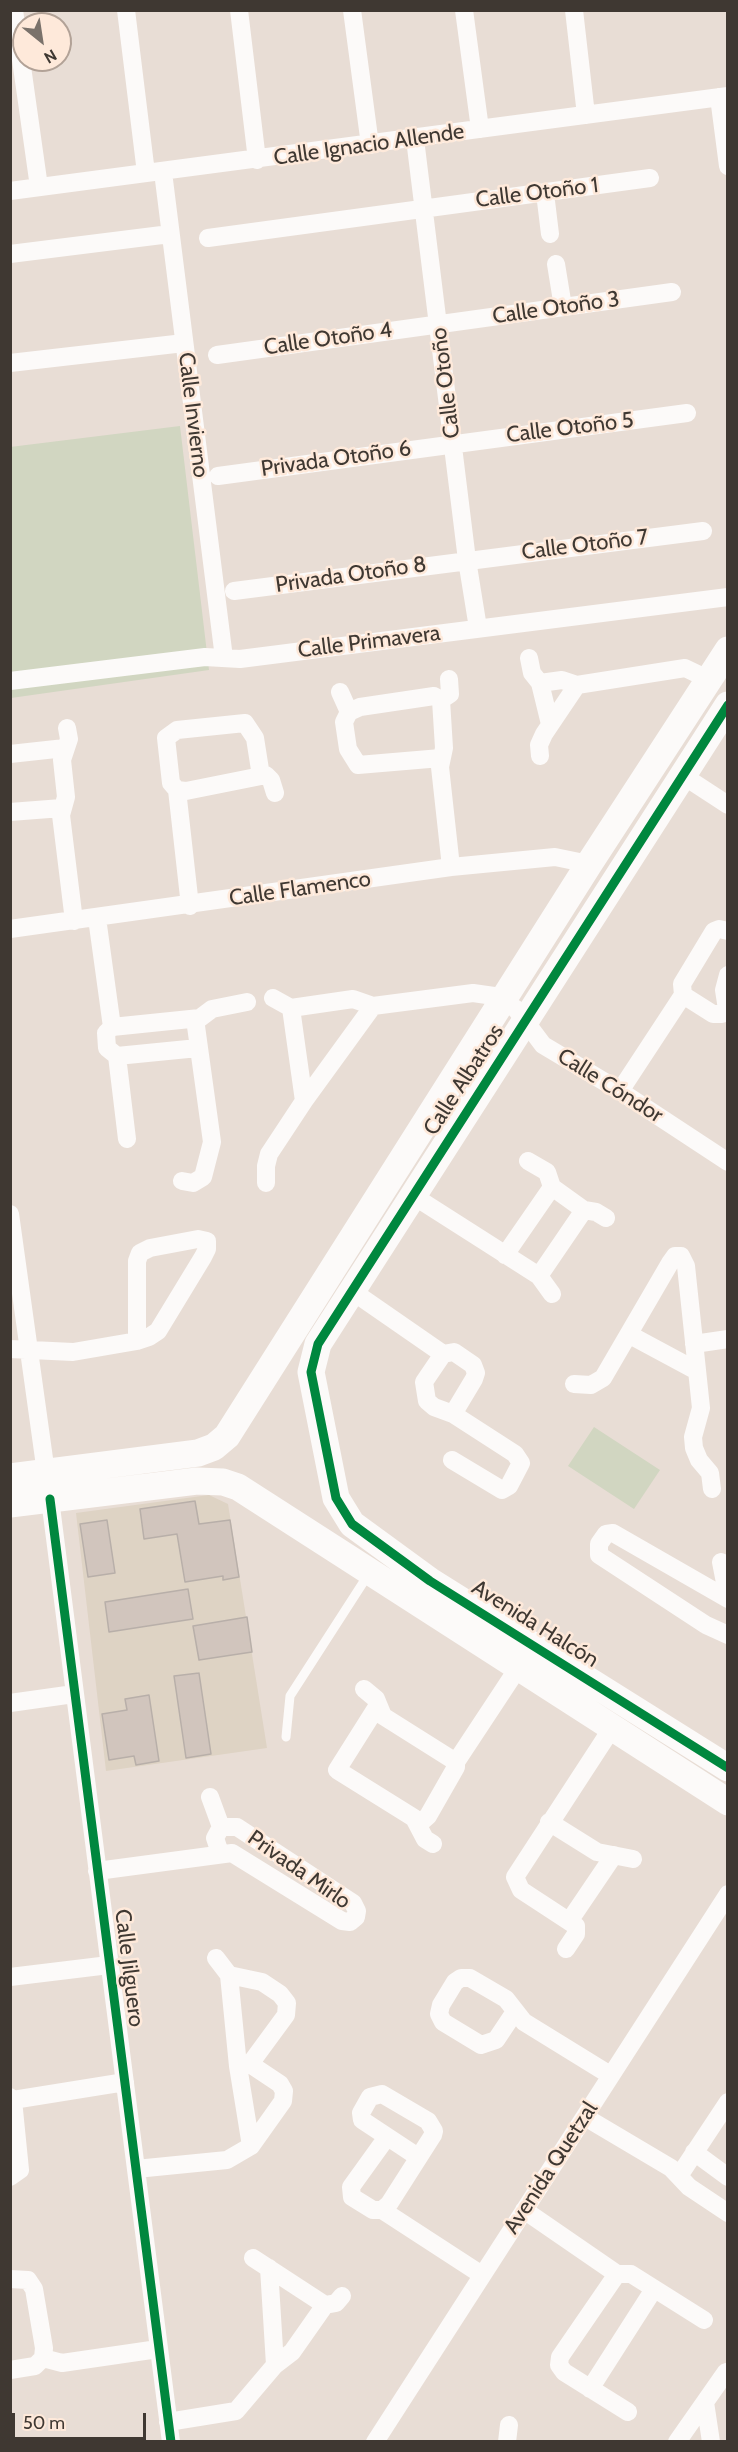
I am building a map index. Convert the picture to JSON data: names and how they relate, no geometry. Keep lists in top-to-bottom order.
{
  "streets": {
    "street": [
      "Calle Ignacio Allende",
      "Calle Otoño 1",
      "Calle Otoño 3",
      "Calle Otoño 4",
      "Calle Otoño",
      "Calle Invierno",
      "Calle Otoño 5",
      "Privada Otoño 6",
      "Calle Otoño 7",
      "Privada Otoño 8",
      "Calle Primavera",
      "Calle Flamenco",
      "Calle Albatros",
      "Calle Cóndor",
      "Avenida Halcón",
      "Privada Mirlo",
      "Calle Jilguero",
      "Avenida Quetzal"
    ]
  },
  "crossings": [
    ["Calle Ignacio Allende", "Calle Otoño"],
    ["Calle Ignacio Allende", "Calle Invierno"],
    ["Calle Otoño 1", "Calle Otoño"],
    ["Calle Otoño 3", "Calle Otoño 4"],
    ["Calle Otoño 3", "Calle Otoño"],
    ["Calle Otoño 4", "Calle Otoño"],
    ["Calle Otoño", "Calle Otoño 5"],
    ["Calle Otoño", "Privada Otoño 6"],
    ["Calle Otoño", "Calle Otoño 7"],
    ["Calle Otoño", "Privada Otoño 8"],
    ["Calle Otoño", "Calle Primavera"],
    ["Calle Invierno", "Calle Primavera"],
    ["Calle Otoño 5", "Privada Otoño 6"],
    ["Calle Otoño 7", "Privada Otoño 8"],
    ["Calle Flamenco", "Calle Albatros"],
    ["Calle Albatros", "Calle Cóndor"],
    ["Calle Albatros", "Avenida Halcón"],
    ["Avenida Halcón", "Calle Jilguero"],
    ["Privada Mirlo", "Calle Jilguero"]
  ],
  "scale_bar": "50 m",
  "north": "bottom right"
}
